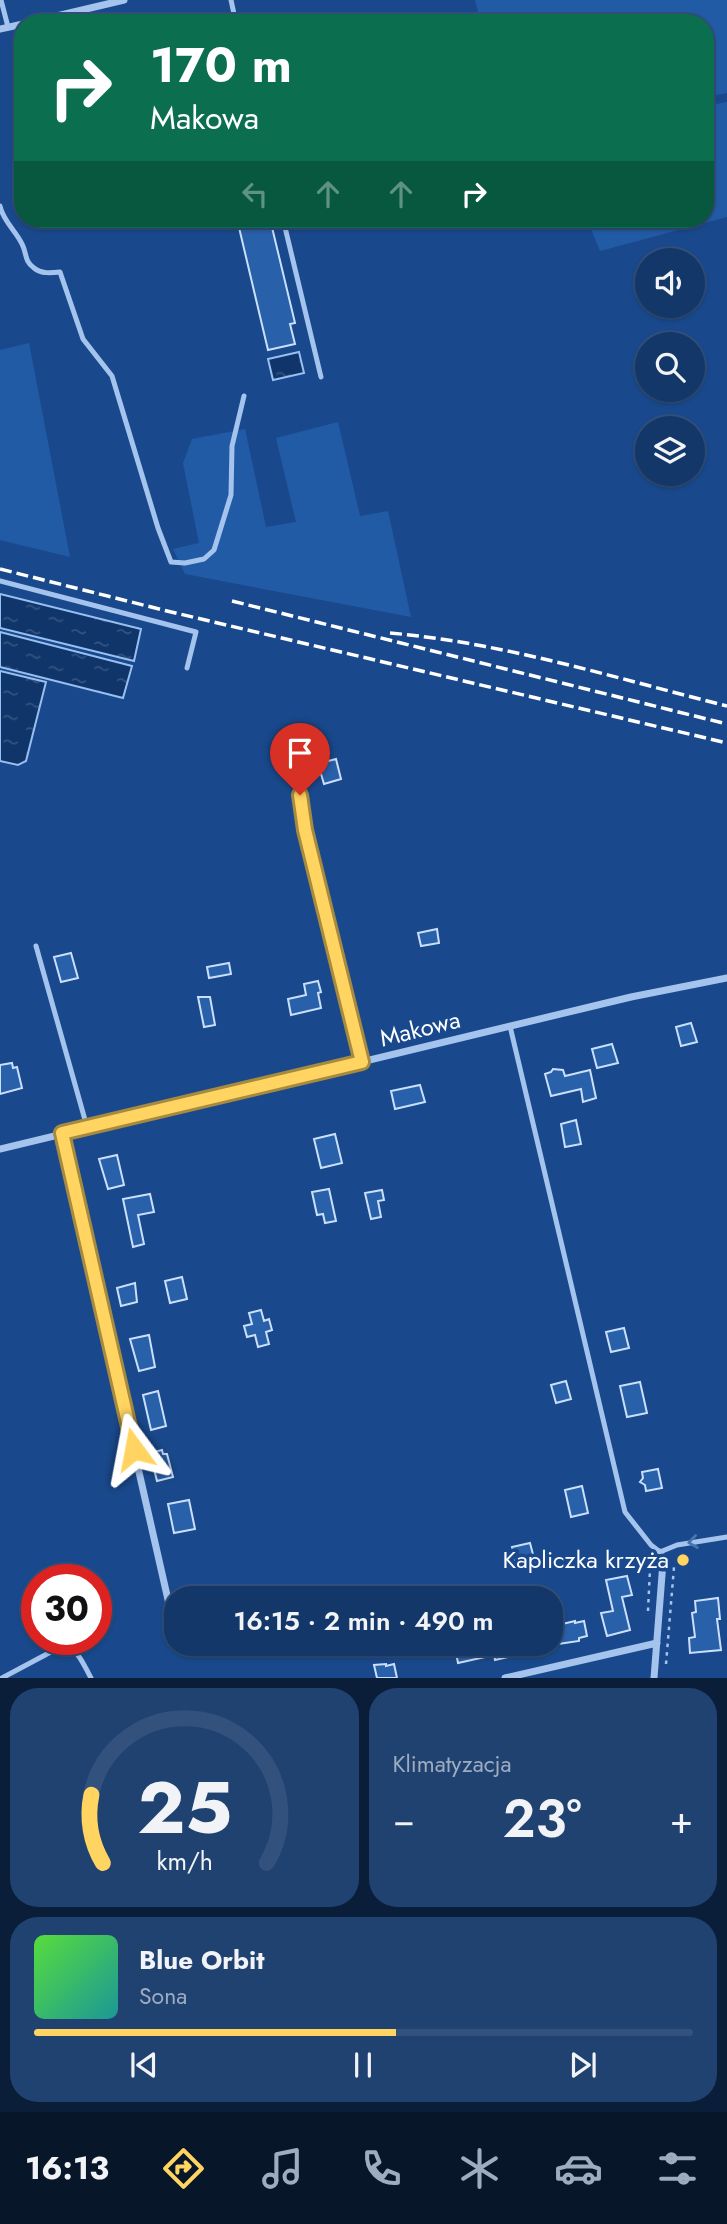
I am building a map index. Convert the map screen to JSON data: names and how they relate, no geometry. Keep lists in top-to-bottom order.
{
  "streets": {
    "street": ["Makowa"]
  },
  "places": ["Kapliczka krzyża"],
  "page": {
    "turn": ["170 m", "Makowa"],
    "limit": "30",
    "trip": "16:15 · 2 min · 490 m",
    "tile": "Klimatyzacja",
    "heat": ["−", "23°", "+"],
    "song": ["Blue Orbit", "Sona"],
    "tabs": "16:13",
    "gauge": ["25", "km/h"]
  }
}
